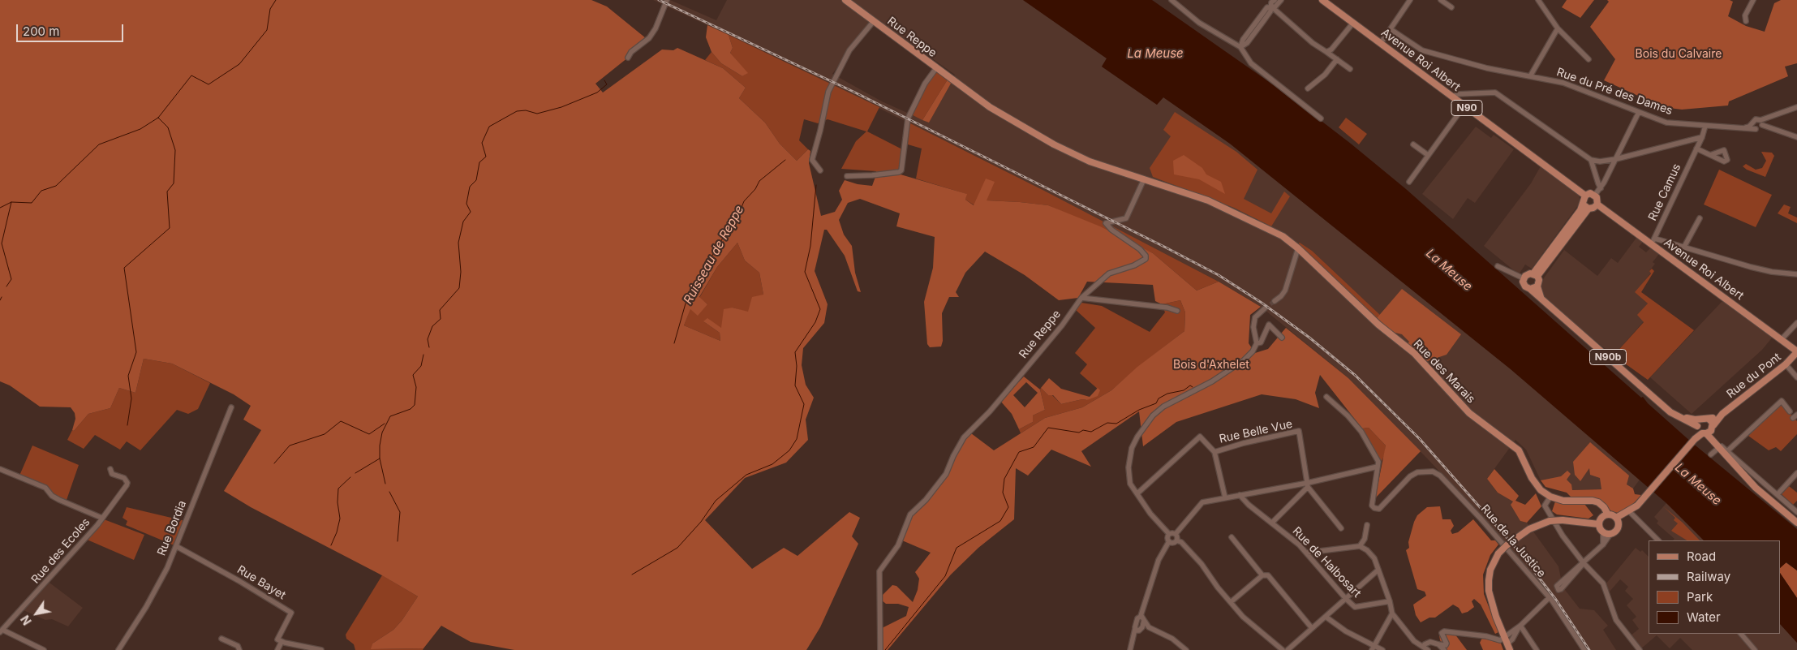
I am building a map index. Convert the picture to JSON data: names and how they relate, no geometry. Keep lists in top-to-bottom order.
{
  "streets": {
    "main road": [
      "Rue Reppe",
      "Avenue Roi Albert",
      "N90",
      "N90b",
      "Rue des Marais",
      "Rue du Pont"
    ],
    "street": [
      "Rue du Pré des Dames",
      "Rue Camus",
      "Rue Belle Vue",
      "Rue Bordia",
      "Rue de la Justice",
      "Rue des Ecoles",
      "Rue de Halbosart",
      "Rue Bayet"
    ]
  },
  "crossings": [
    ["Rue Reppe", "Rue des Marais"],
    ["Avenue Roi Albert", "Rue Camus"],
    ["Avenue Roi Albert", "Rue du Pont"],
    ["Rue du Pré des Dames", "Rue Camus"],
    ["N90b", "Rue du Pont"],
    ["Rue Bordia", "Rue Bayet"]
  ],
  "water": ["La Meuse", "Ruisseau de Reppe"],
  "parks": ["Bois du Calvaire", "Bois d'Axhelet"],
  "legend": [
    "Road",
    "Railway",
    "Park",
    "Water"
  ],
  "scale_bar": "200 m",
  "north": "bottom left"
}
